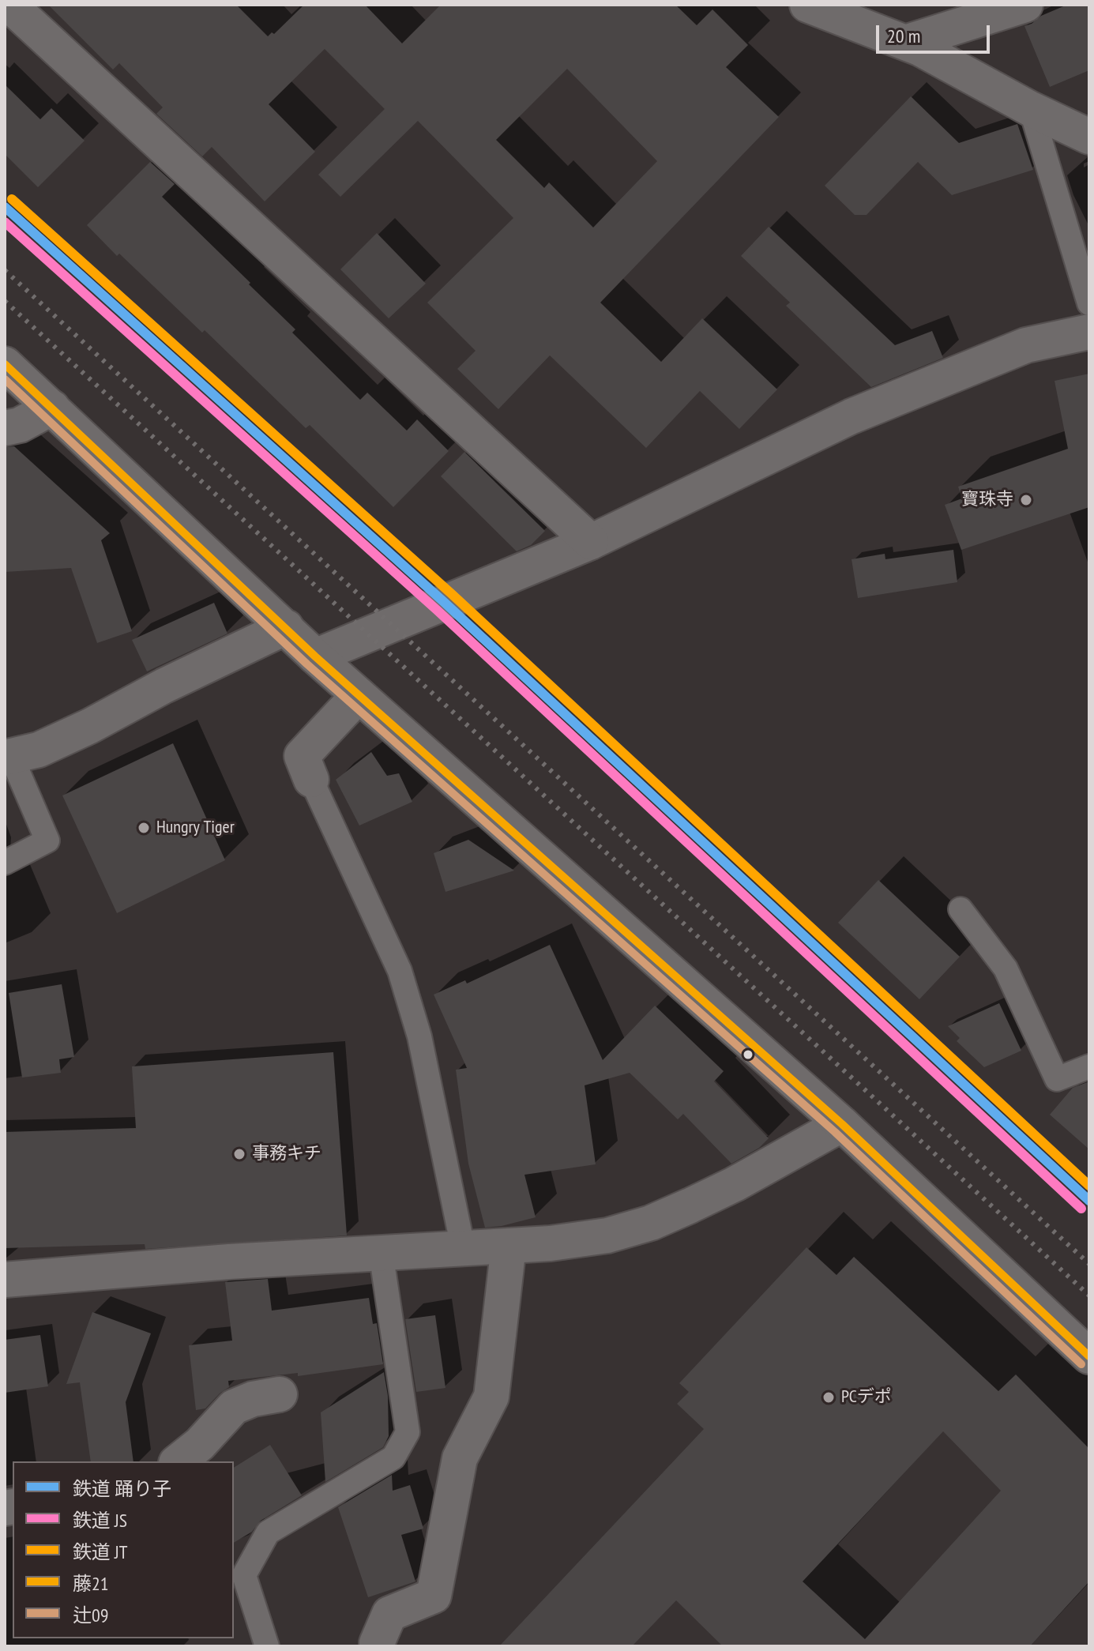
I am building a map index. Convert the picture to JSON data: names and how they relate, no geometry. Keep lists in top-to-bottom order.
{
  "places": [
    "寶珠寺",
    "Hungry Tiger",
    "事務キチ",
    "PCデポ"
  ],
  "lines": [
    "rail line JT",
    "rail line 踊り子",
    "rail line JS",
    "transit line 藤21",
    "transit line 辻09"
  ],
  "legend": [
    "鉄道 踊り子",
    "鉄道 JS",
    "鉄道 JT",
    "藤21",
    "辻09"
  ],
  "scale_bar": "20 m"
}
